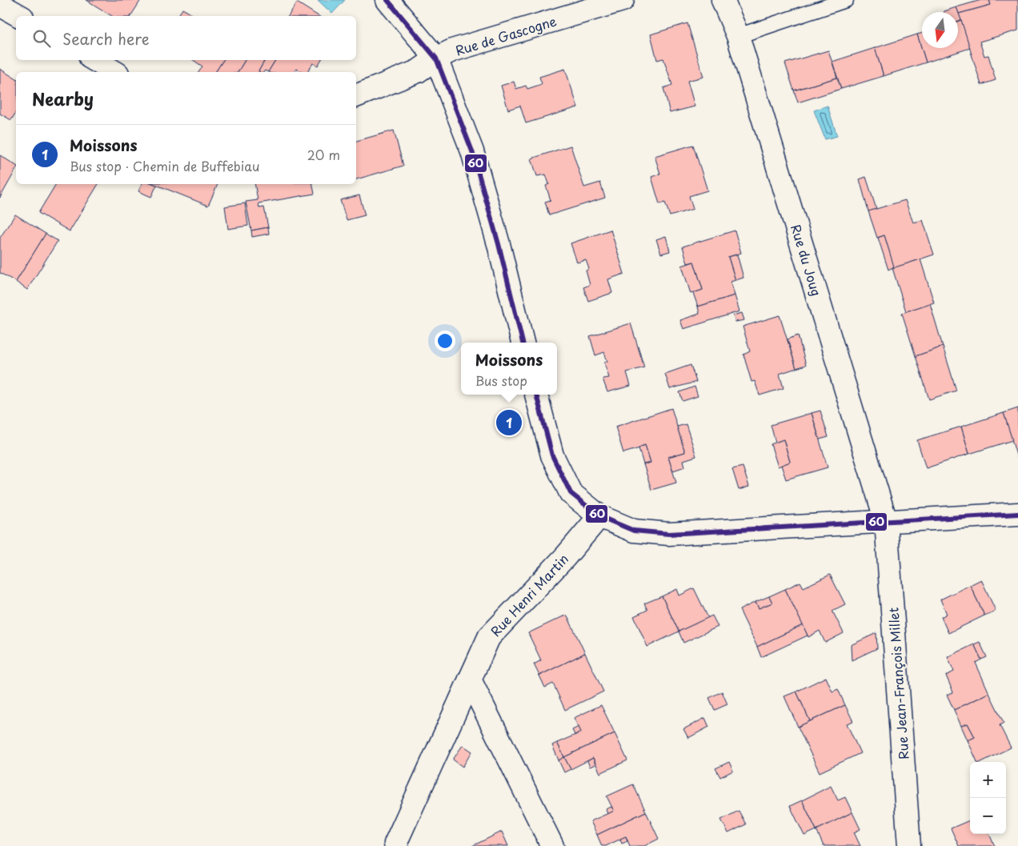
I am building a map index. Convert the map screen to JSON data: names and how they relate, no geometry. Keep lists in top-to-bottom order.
{
  "streets": {
    "street": [
      "Rue de Gascogne",
      "Rue du Joug",
      "Rue Henri Martin",
      "Rue Jean-François Millet"
    ]
  },
  "crossings": [
    ["Rue du Joug", "Rue Jean-François Millet"]
  ],
  "lines": ["transit line 60"],
  "north": "bottom",
  "page": {
    "search": "Search here",
    "heading": "Nearby",
    "list": [
      {
        "mark": "1",
        "name": "Moissons",
        "note": "Bus stop · Chemin de Buffebiau",
        "value": "20 m"
      }
    ],
    "popup": ["Moissons", "Bus stop"],
    "pins": "1",
    "map_buttons": ["+", "−"]
  }
}
